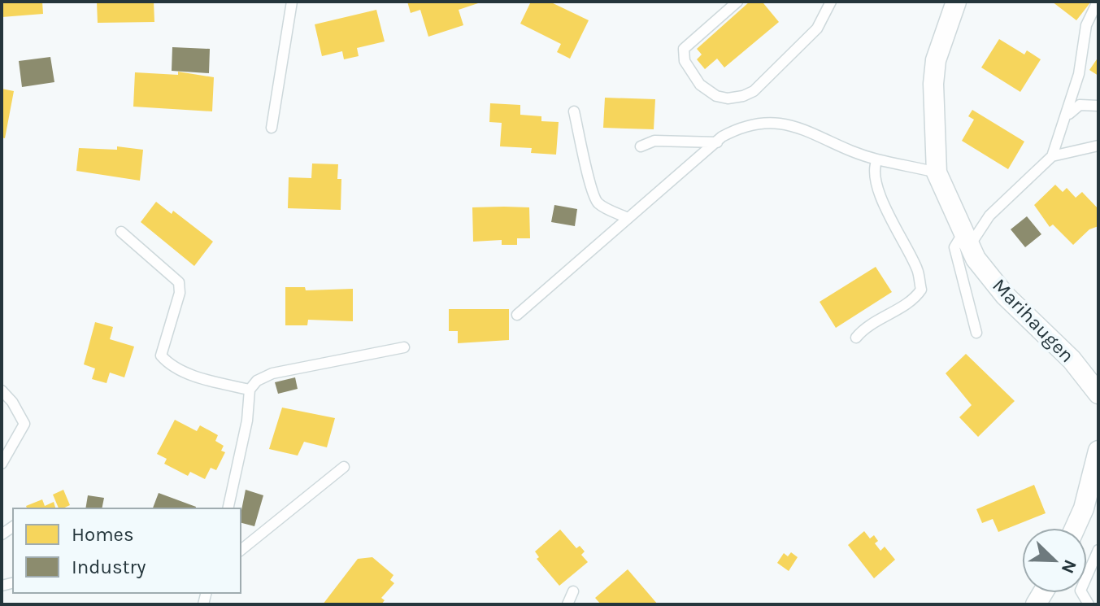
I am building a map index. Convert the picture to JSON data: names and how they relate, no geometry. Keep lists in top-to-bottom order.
{
  "streets": {
    "street": ["Marihaugen"]
  },
  "legend": ["Homes", "Industry"],
  "north": "bottom right"
}
